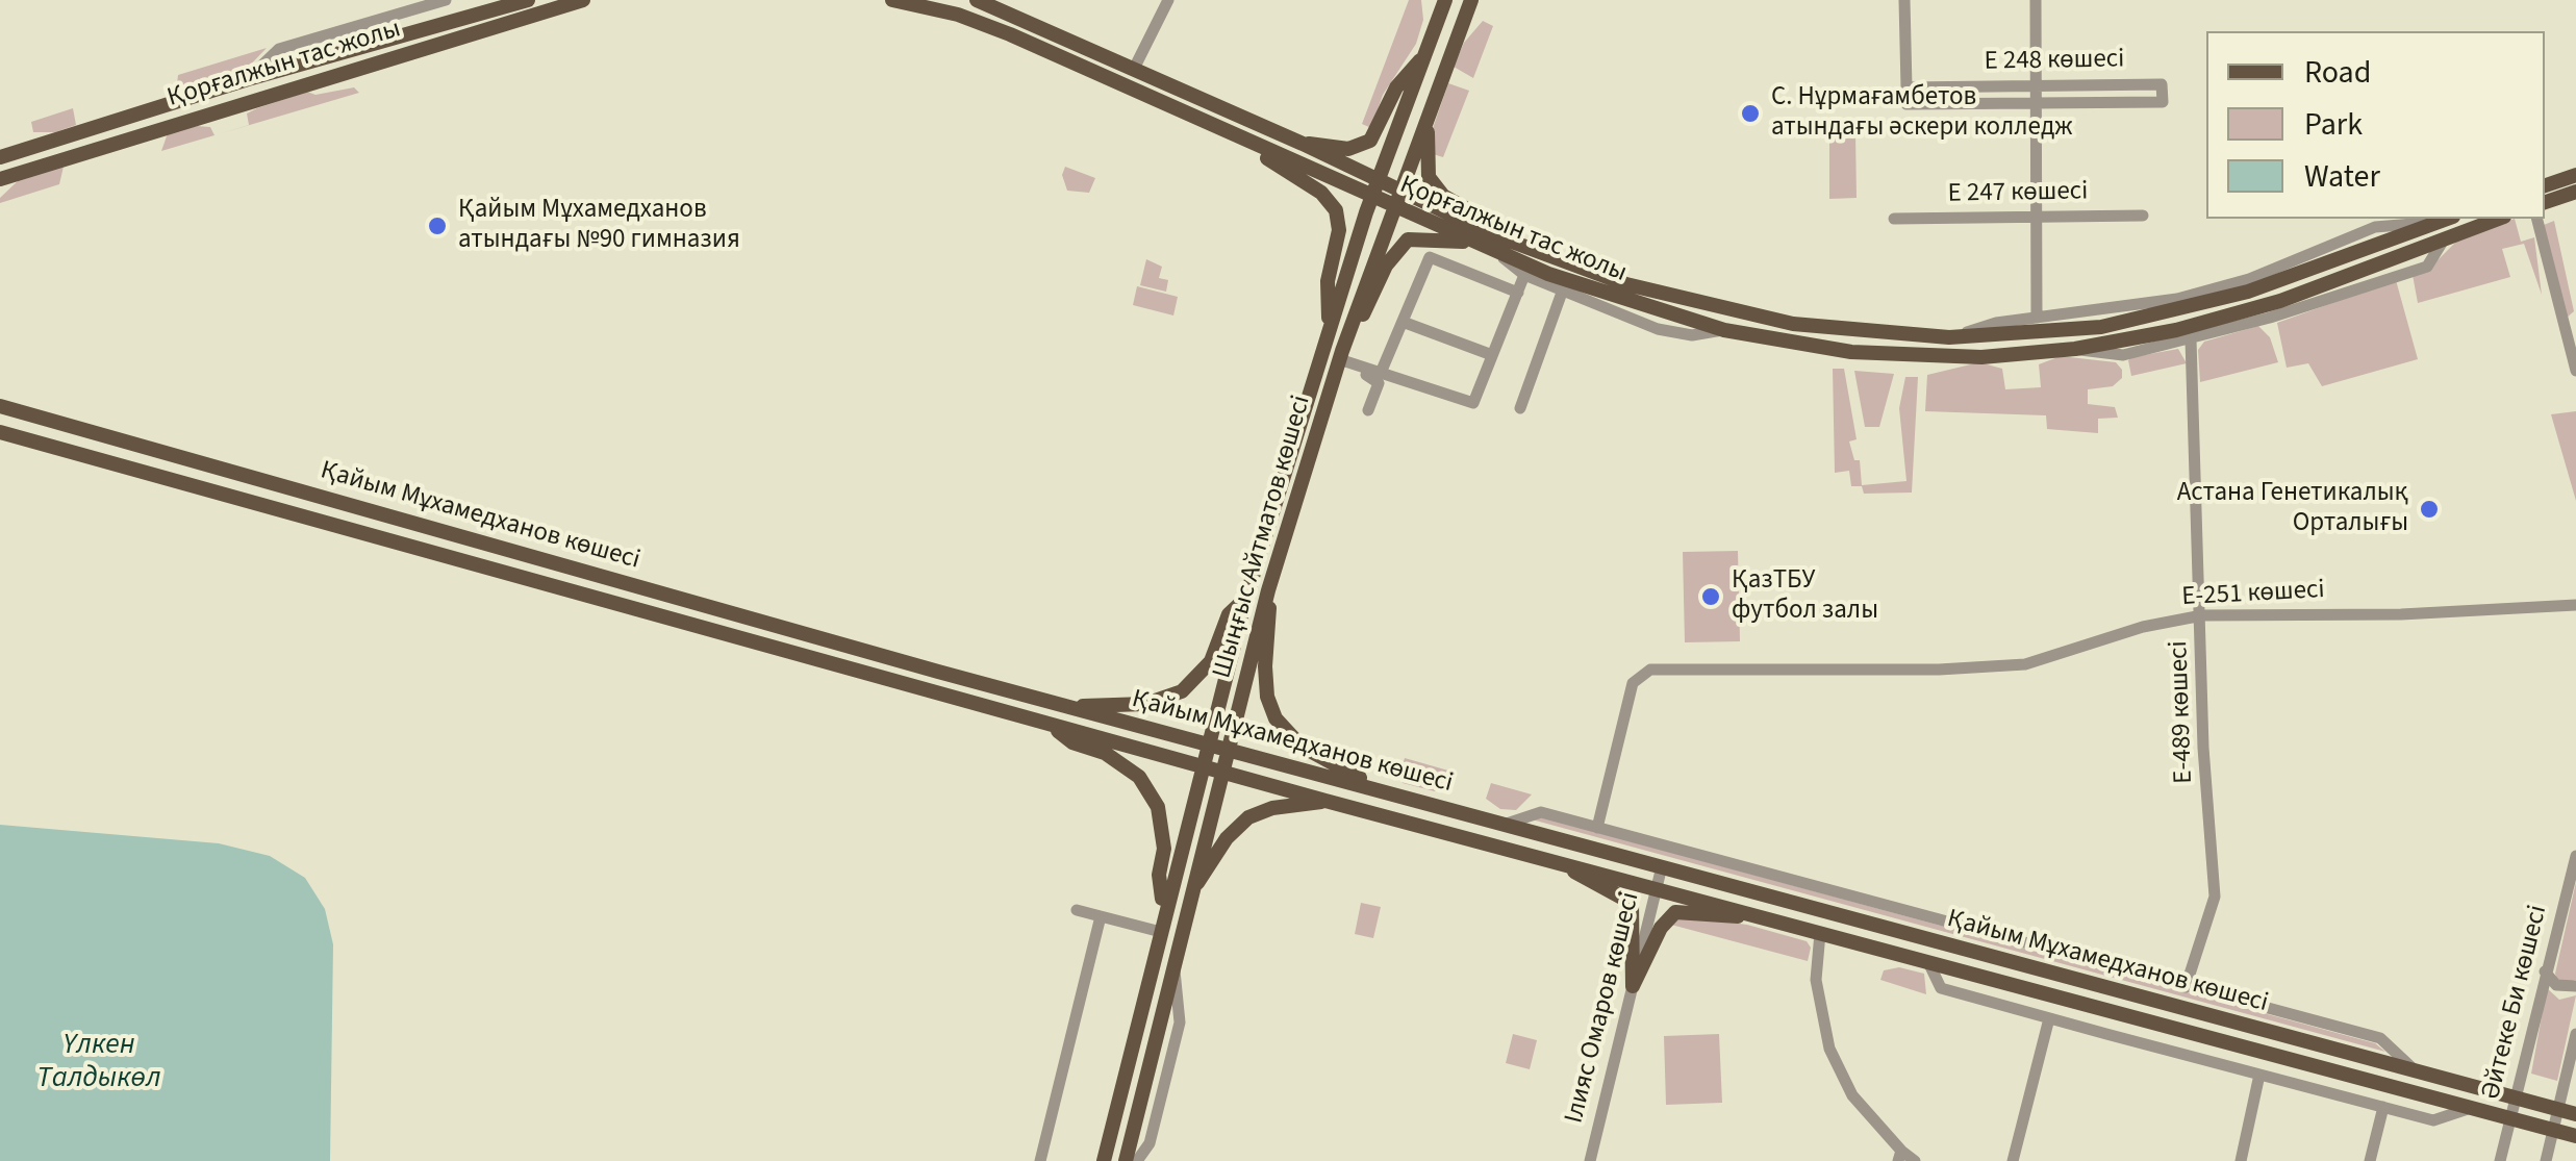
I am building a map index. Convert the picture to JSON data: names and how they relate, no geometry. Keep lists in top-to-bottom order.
{
  "streets": {
    "main road": ["Қорғалжын тас жолы", "Қайым Мұхамедханов көшесі", "Шыңғыс Айтматов көшесі"],
    "street": [
      "Е 248 көшесі",
      "Е 247 көшесі",
      "Е-251 көшесі",
      "Е-489 көшесі",
      "Әйтеке Би көшесі",
      "Ілияс Омаров көшесі"
    ]
  },
  "crossings": [
    ["Қорғалжын тас жолы", "Шыңғыс Айтматов көшесі"],
    ["Қайым Мұхамедханов көшесі", "Шыңғыс Айтматов көшесі"],
    ["Қайым Мұхамедханов көшесі", "Әйтеке Би көшесі"],
    ["Қайым Мұхамедханов көшесі", "Ілияс Омаров көшесі"],
    ["Е-251 көшесі", "Е-489 көшесі"]
  ],
  "water": ["Үлкен Талдыкөл"],
  "places": [
    "С. Нұрмағамбетов атындағы әскери колледж",
    "Қайым Мұхамедханов атындағы №90 гимназия",
    "Астана Генетикалық Орталығы",
    "ҚазТБУ футбол залы"
  ],
  "legend": ["Road", "Park", "Water"]
}
